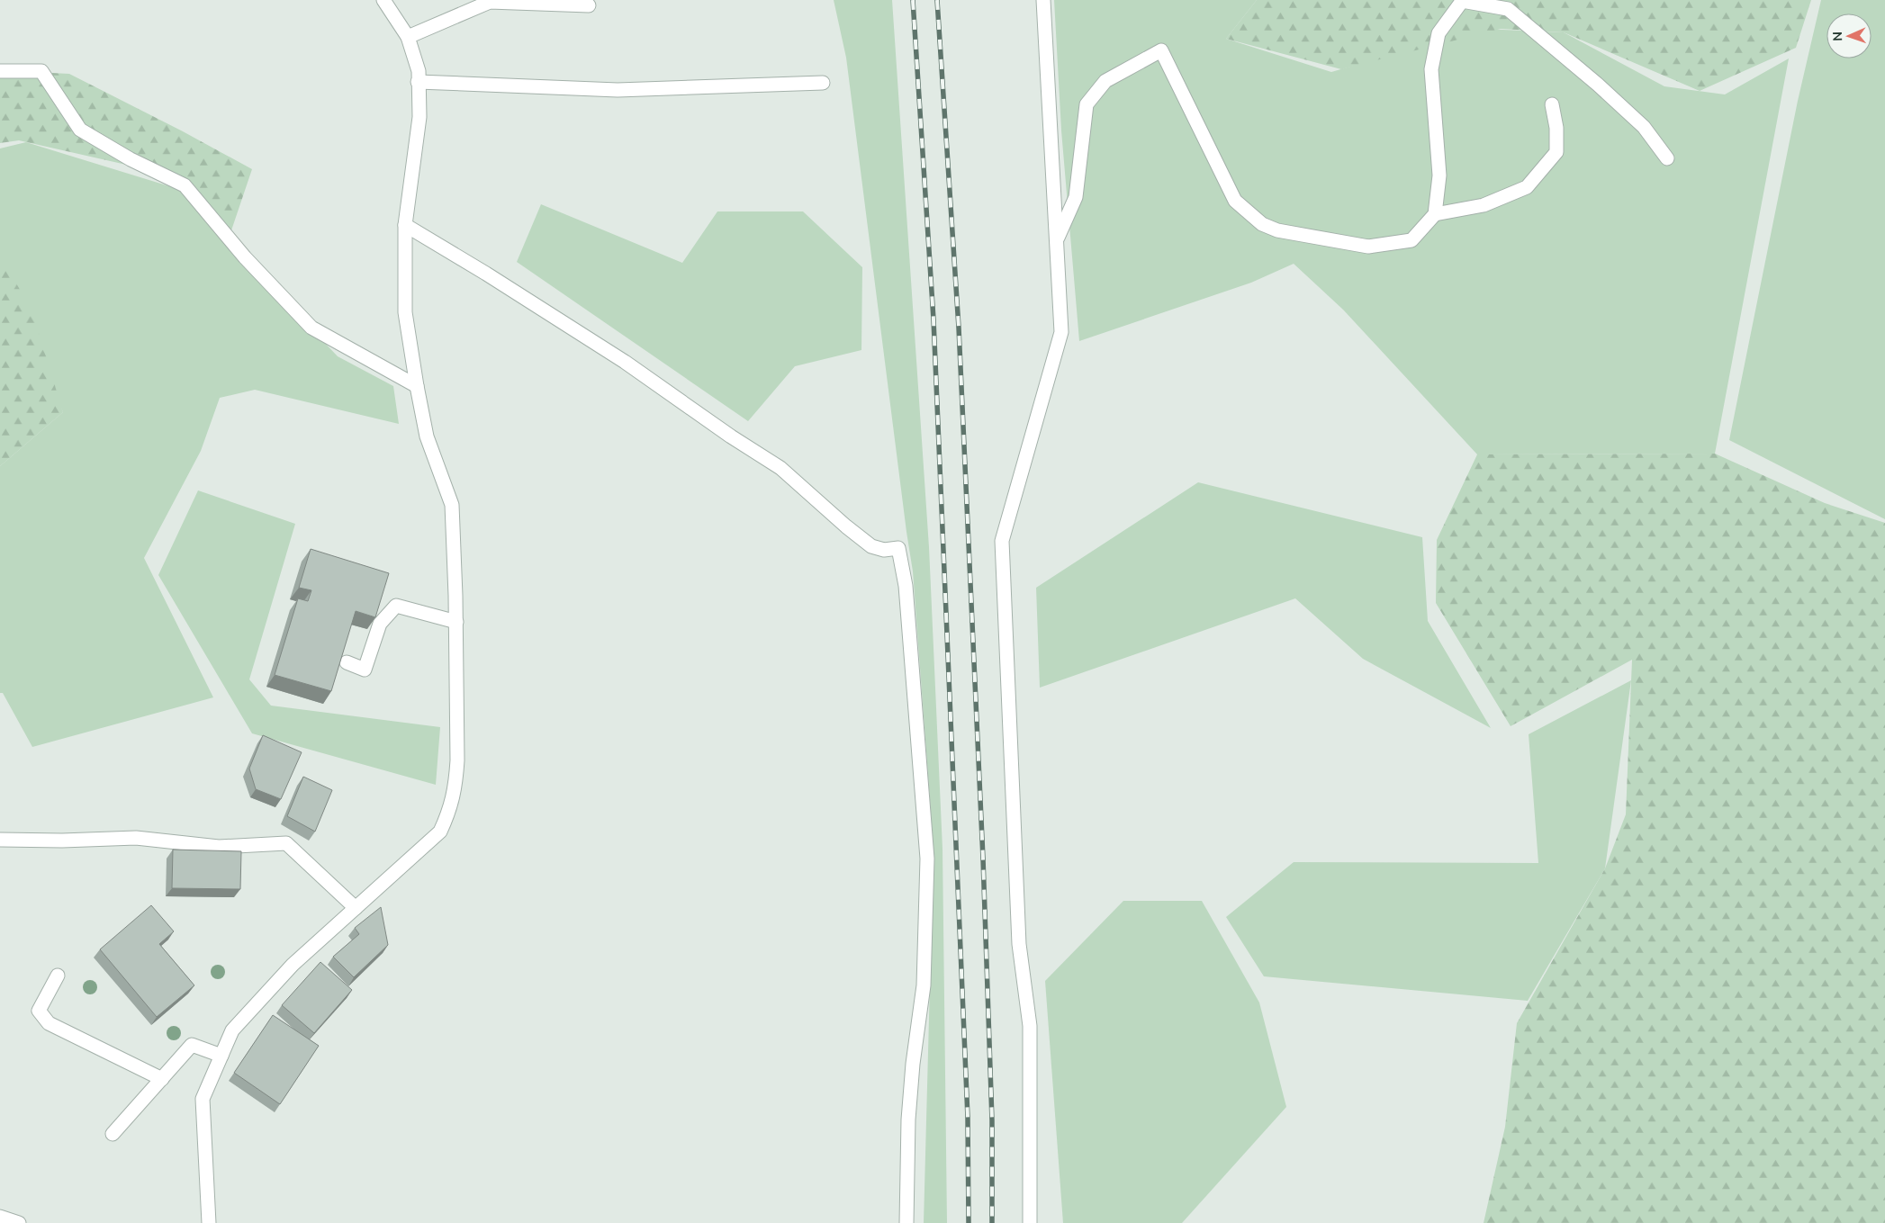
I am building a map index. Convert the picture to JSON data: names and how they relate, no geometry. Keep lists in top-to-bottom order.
{
  "north": "left"
}
